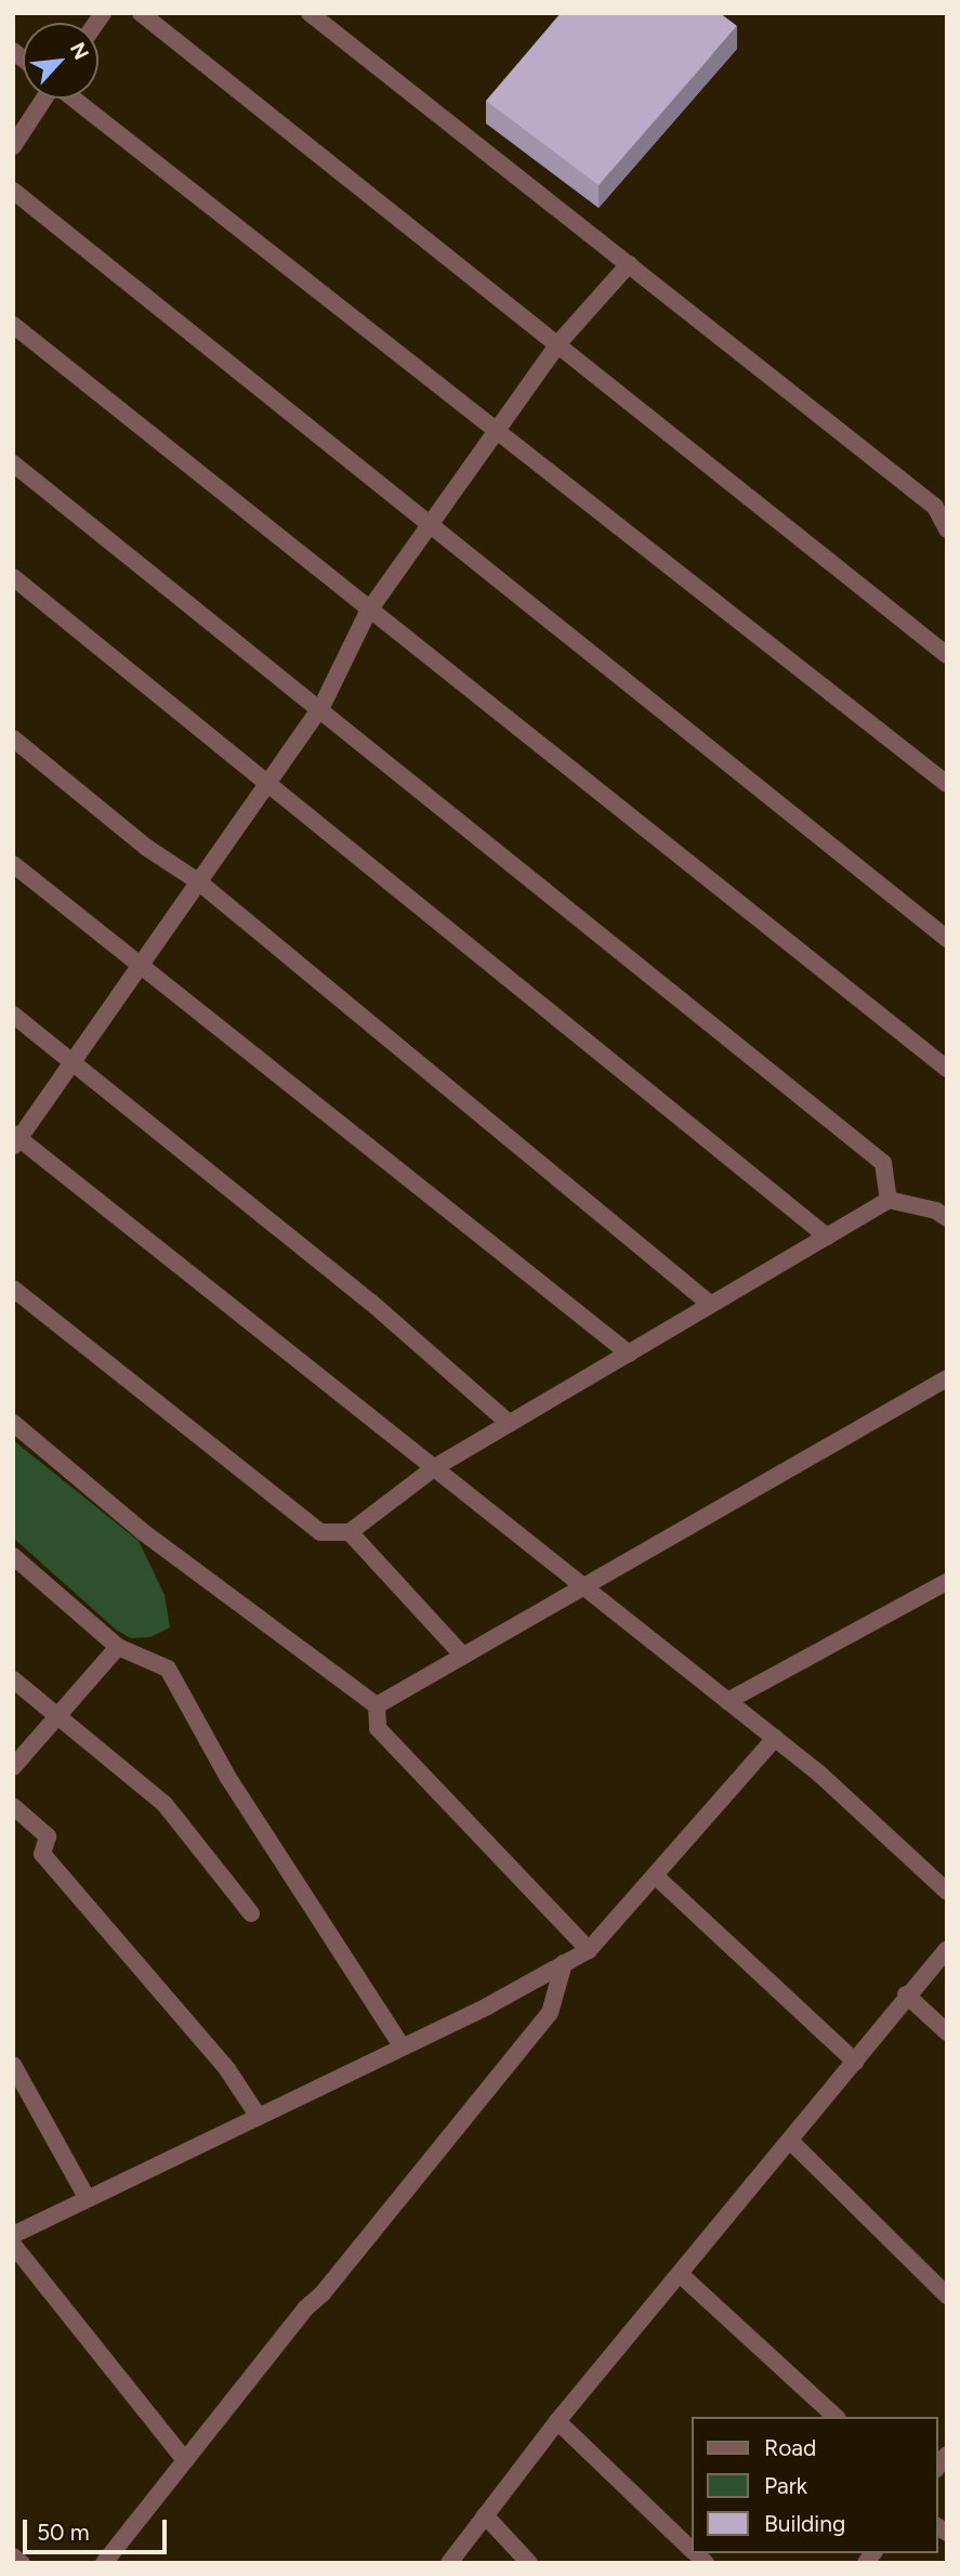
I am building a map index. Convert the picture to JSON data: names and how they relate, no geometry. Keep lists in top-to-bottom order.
{
  "legend": ["Road", "Park", "Building"],
  "scale_bar": "50 m",
  "north": "top right"
}
